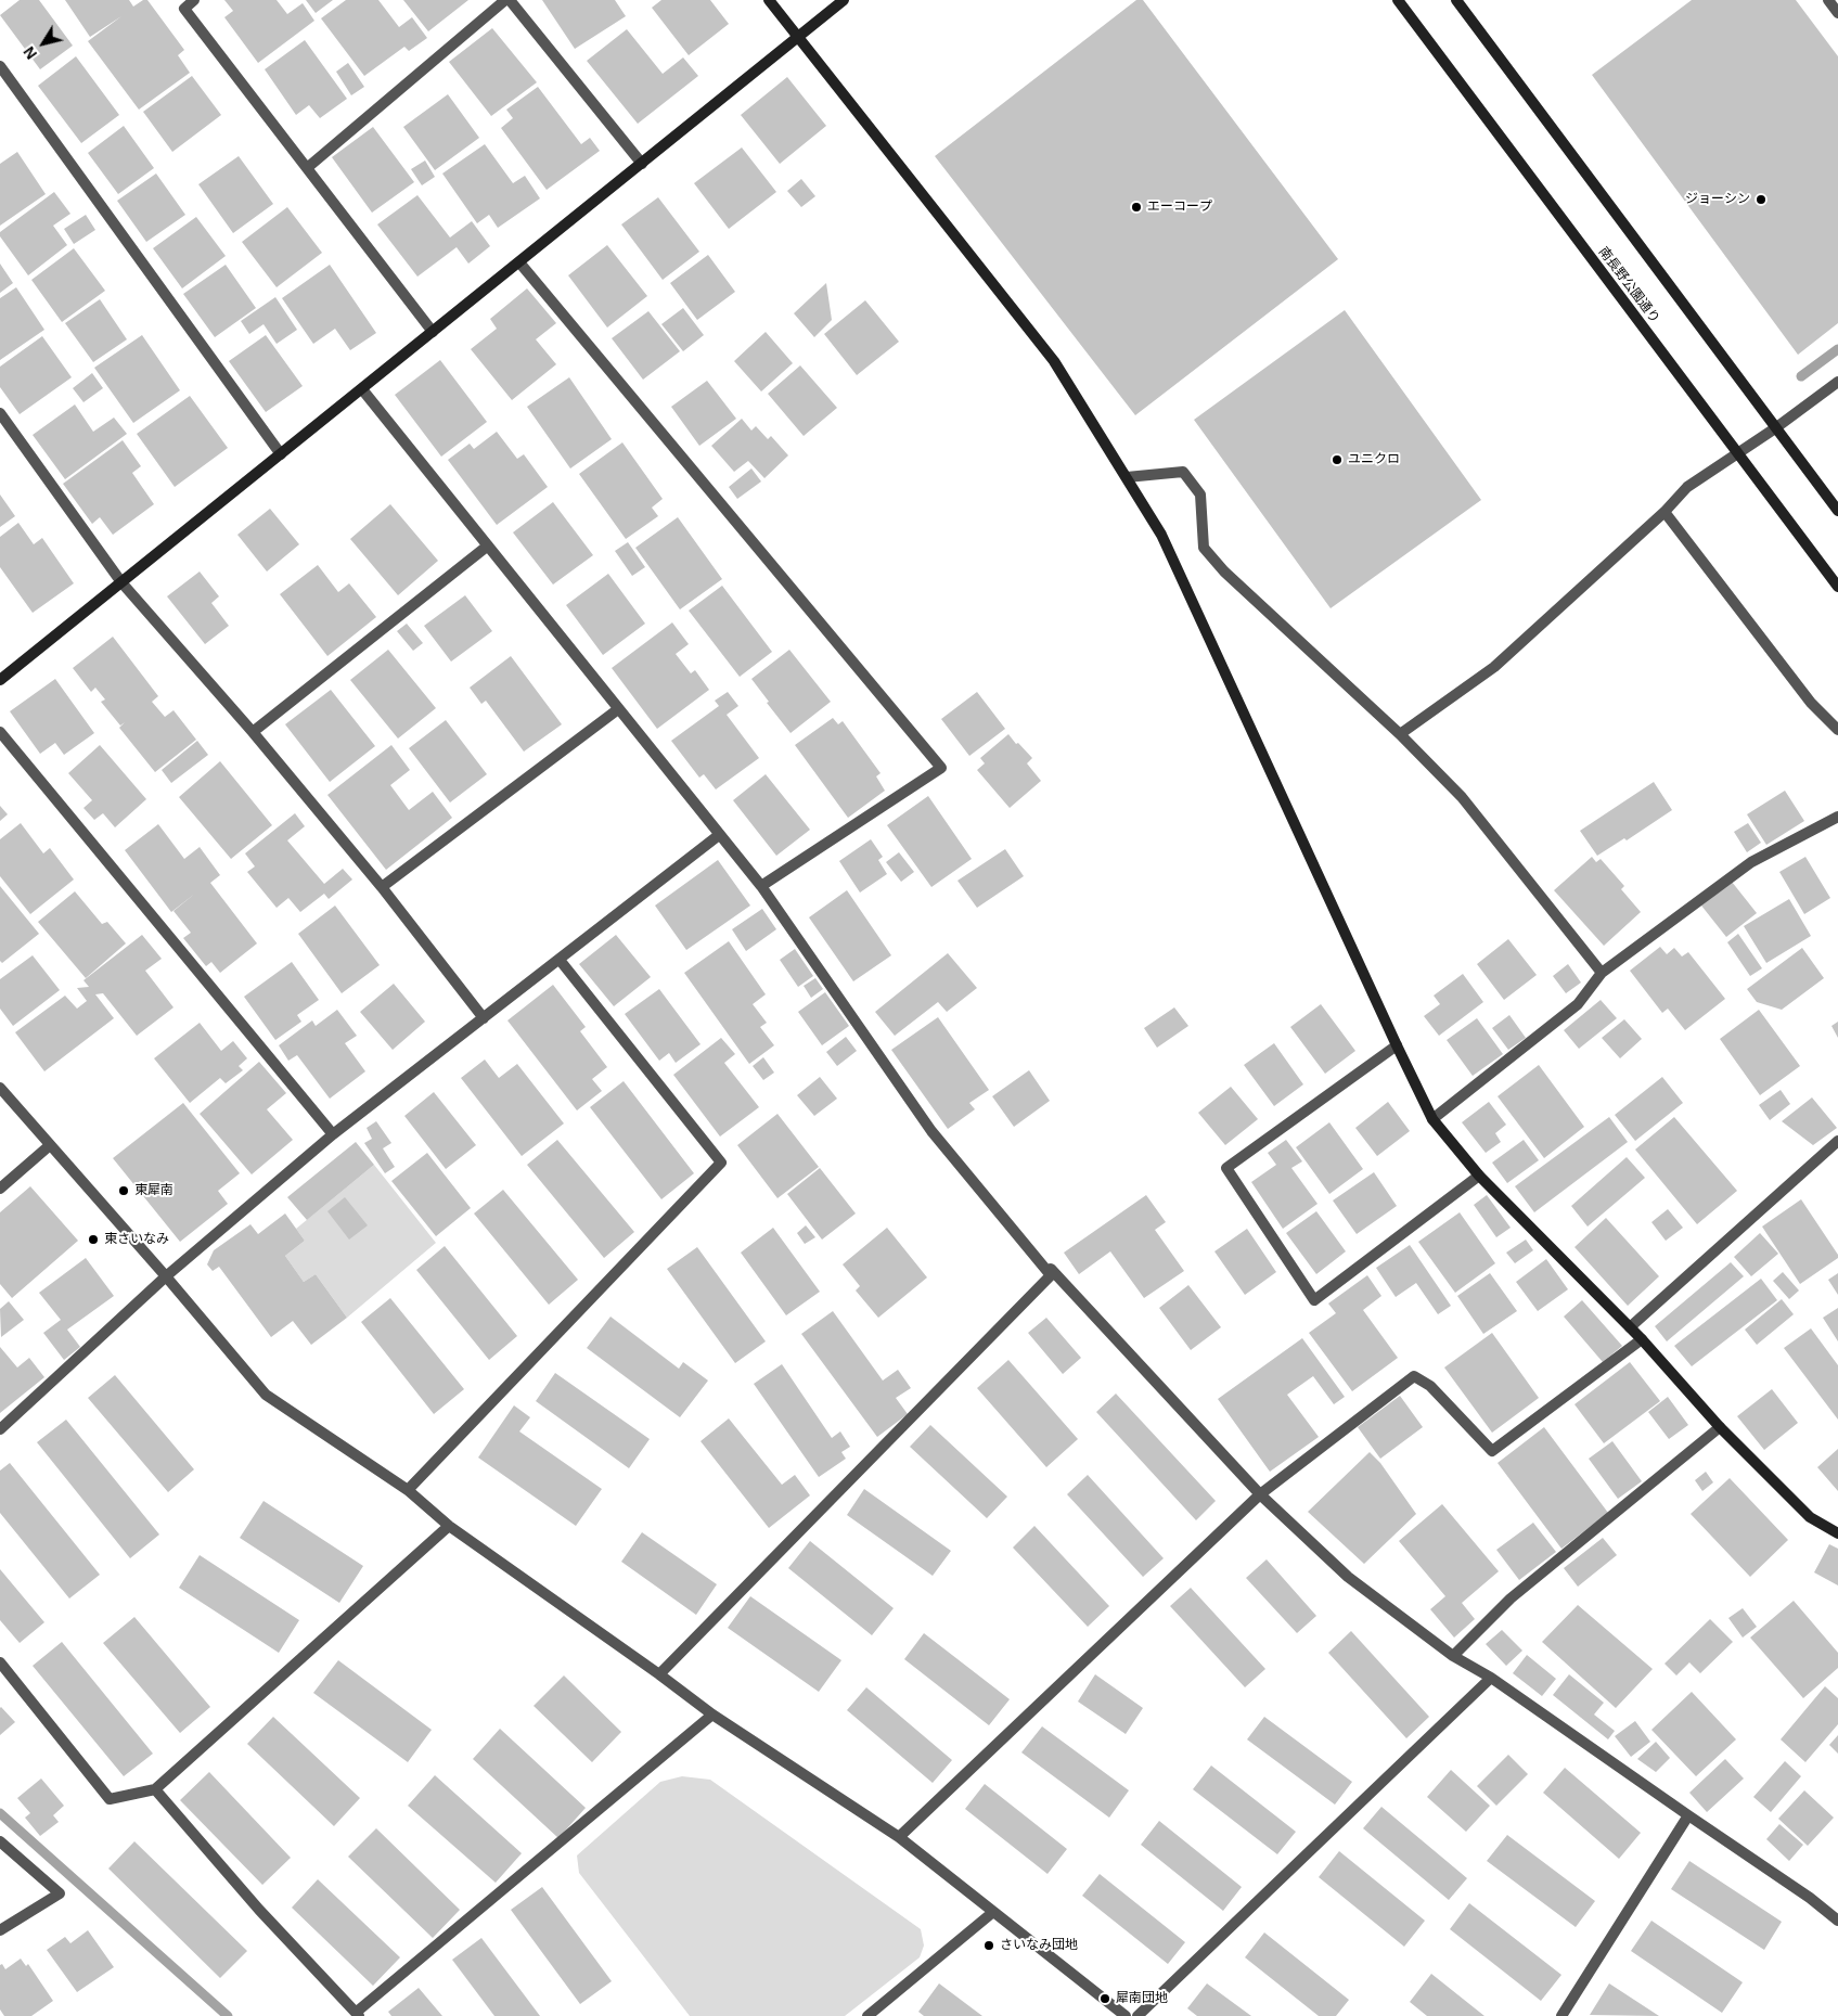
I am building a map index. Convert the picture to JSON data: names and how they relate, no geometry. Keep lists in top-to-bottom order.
{
  "streets": {
    "street": ["南長野公園通り"]
  },
  "places": [
    "ジョーシン",
    "エーコープ",
    "ユニクロ",
    "東犀南",
    "東さいなみ",
    "さいなみ団地",
    "犀南団地"
  ],
  "north": "bottom left"
}
